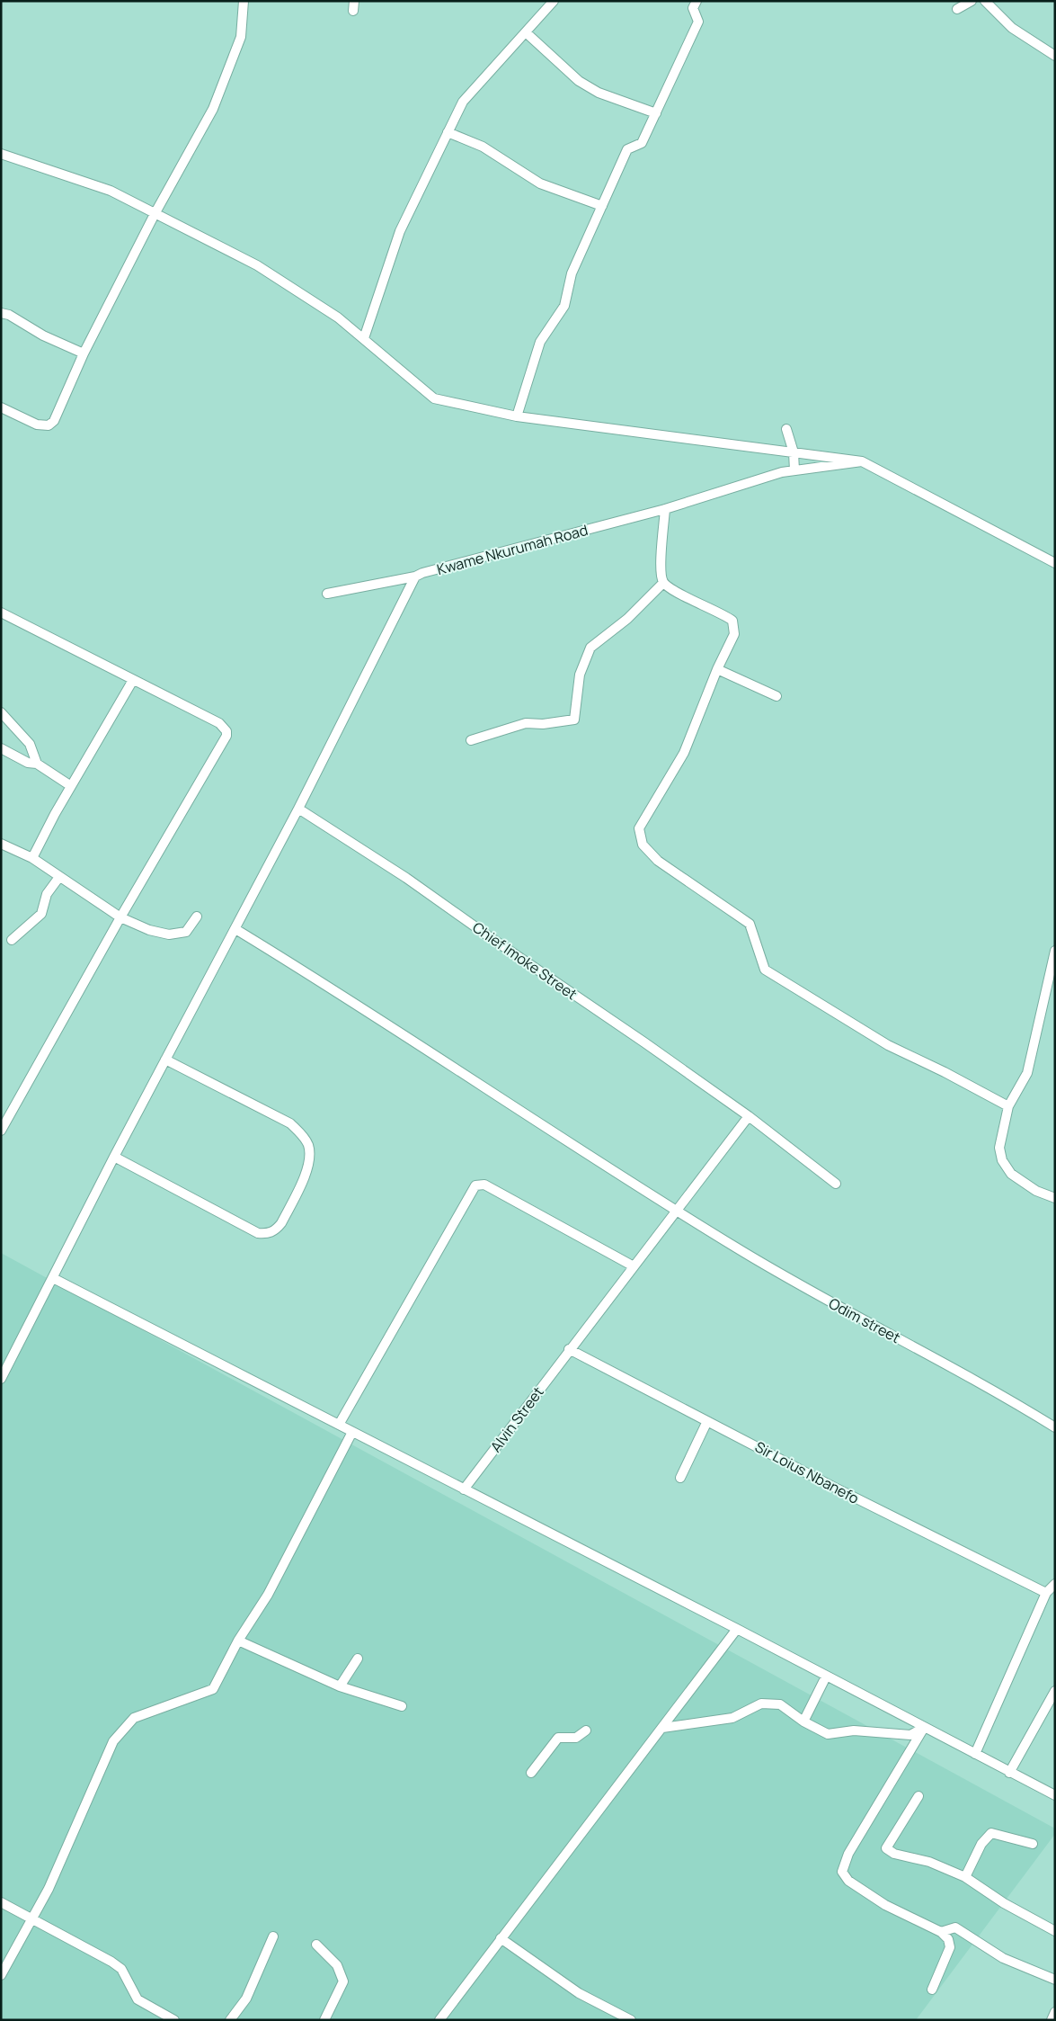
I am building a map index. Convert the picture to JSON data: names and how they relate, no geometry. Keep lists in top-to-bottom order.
{
  "streets": {
    "street": [
      "Kwame Nkurumah Road",
      "Chief Imoke Street",
      "Odim street",
      "Alvin Street",
      "Sir Loius Nbanefo"
    ]
  },
  "crossings": [
    ["Chief Imoke Street", "Alvin Street"],
    ["Odim street", "Alvin Street"],
    ["Alvin Street", "Sir Loius Nbanefo"]
  ]
}
